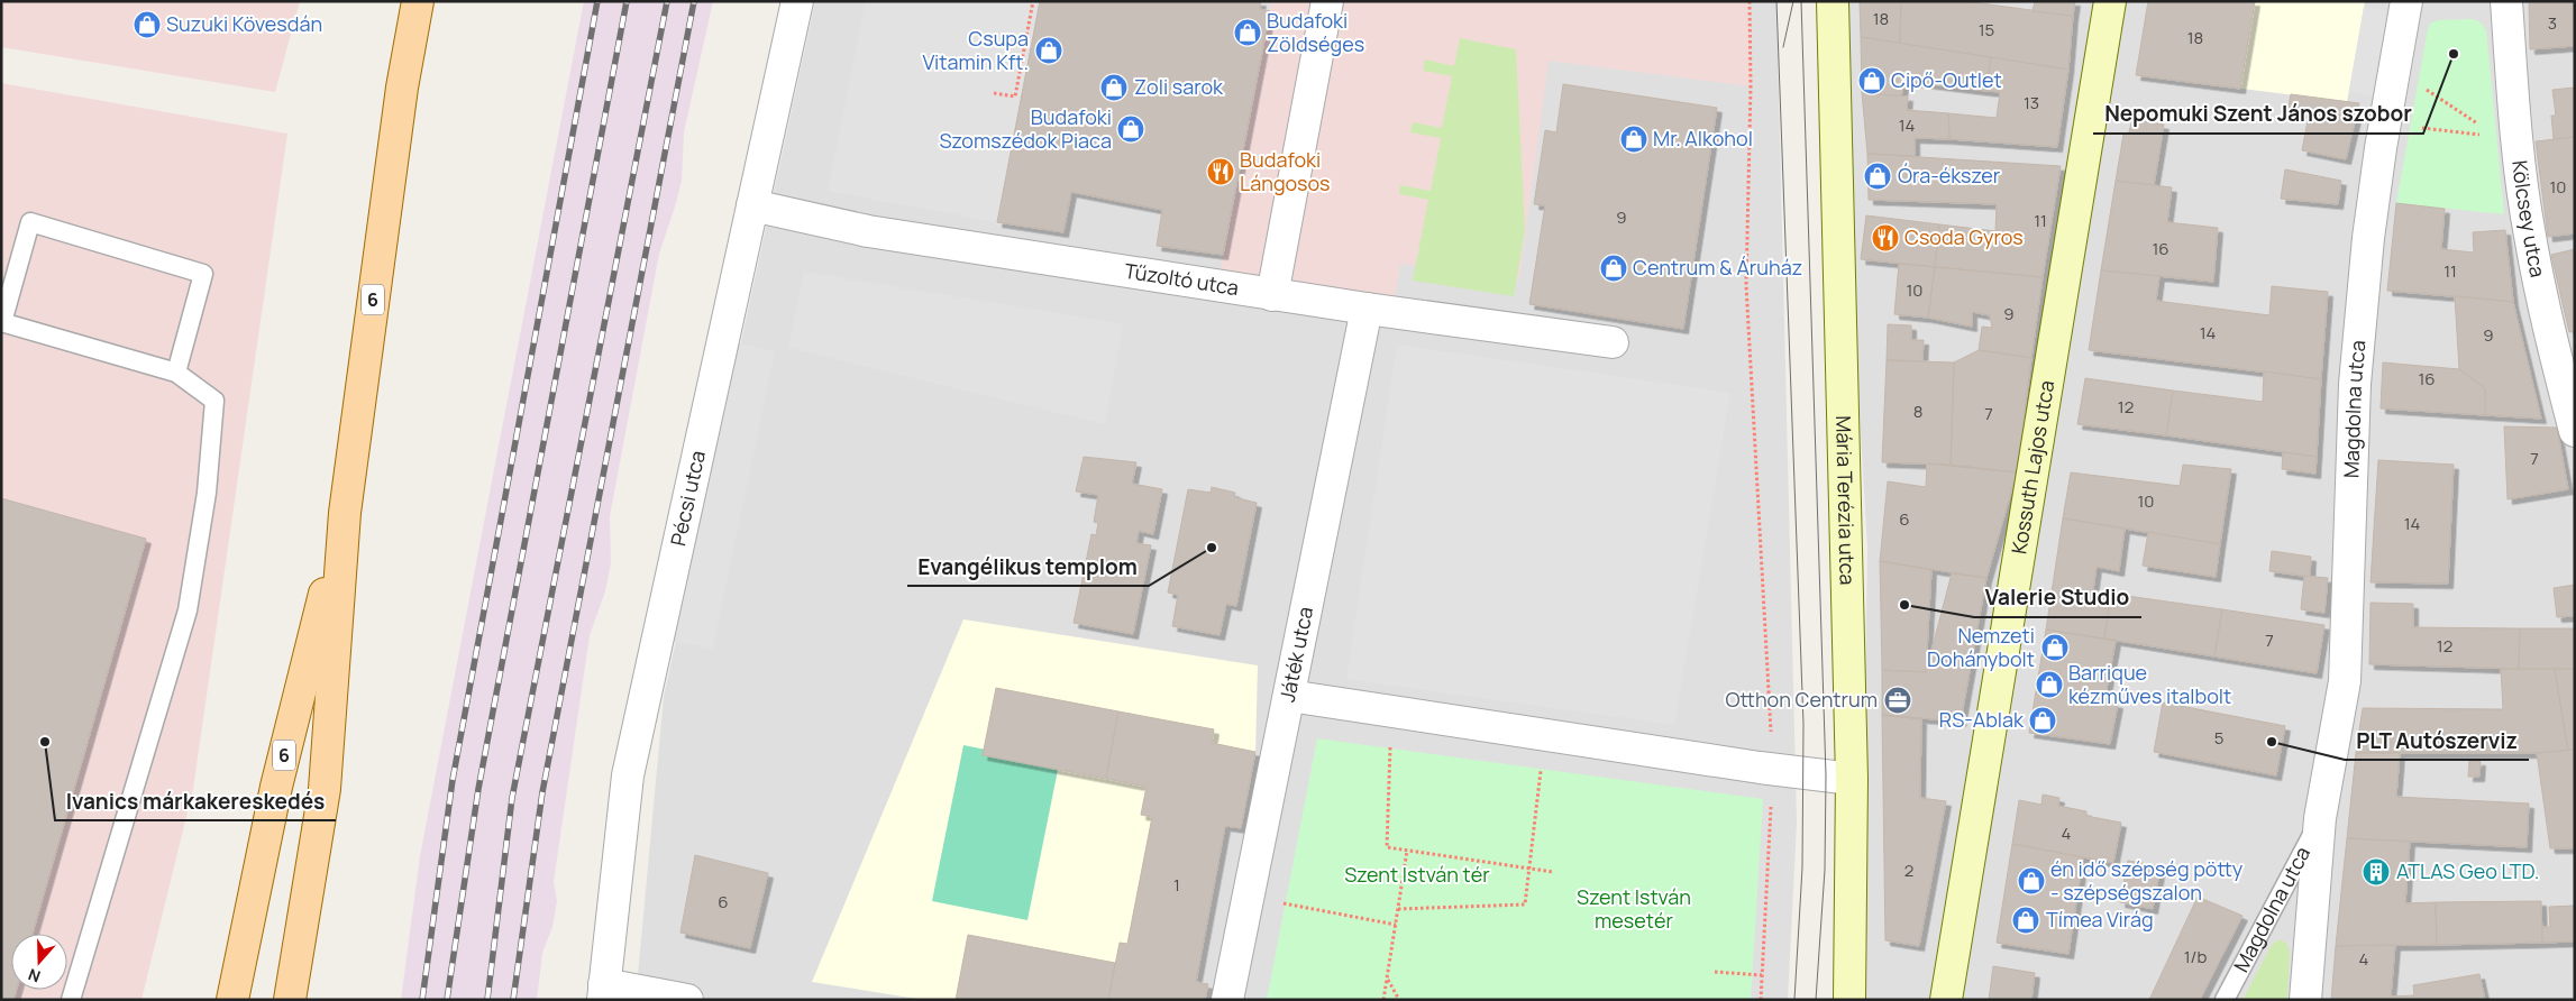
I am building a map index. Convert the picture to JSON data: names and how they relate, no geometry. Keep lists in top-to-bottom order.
{
  "streets": {
    "main road": ["6", "Kossuth Lajos utca", "Mária Terézia utca"],
    "street": [
      "Kölcsey utca",
      "Tűzoltó utca",
      "Magdolna utca",
      "Pécsi utca",
      "Játék utca"
    ]
  },
  "crossings": [
    ["Tűzoltó utca", "Pécsi utca"],
    ["Tűzoltó utca", "Játék utca"]
  ],
  "parks": ["Szent István tér", "Szent István mesetér"],
  "places": {
    "shop": [
      "Suzuki Kövesdán",
      "Budafoki Zöldséges",
      "Csupa Vitamin Kft.",
      "Cipő-Outlet",
      "Zoli sarok",
      "Budafoki Szomszédok Piaca",
      "Mr. Alkohol",
      "Óra-ékszer",
      "Centrum & Áruház",
      "Nemzeti Dohánybolt",
      "Barrique kézműves italbolt",
      "RS-Ablak",
      "én idő szépség pötty - szépségszalon",
      "Tímea Virág"
    ],
    "other": [
      "Nepomuki Szent János szobor",
      "Evangélikus templom",
      "Valerie Studio",
      "Ivanics márkakereskedés",
      "PLT Autószerviz"
    ],
    "restaurant": ["Budafoki Lángosos", "Csoda Gyros"],
    "office": ["Otthon Centrum"],
    "building": ["ATLAS Geo LTD."]
  },
  "house_numbers": [
    "18",
    "3",
    "15",
    "18",
    "13",
    "14",
    "10",
    "9",
    "11",
    "16",
    "11",
    "10",
    "9",
    "14",
    "9",
    "16",
    "12",
    "8",
    "7",
    "7",
    "10",
    "6",
    "14",
    "7",
    "12",
    "5",
    "4",
    "2",
    "1",
    "6",
    "1/b",
    "4"
  ],
  "north": "bottom"
}
